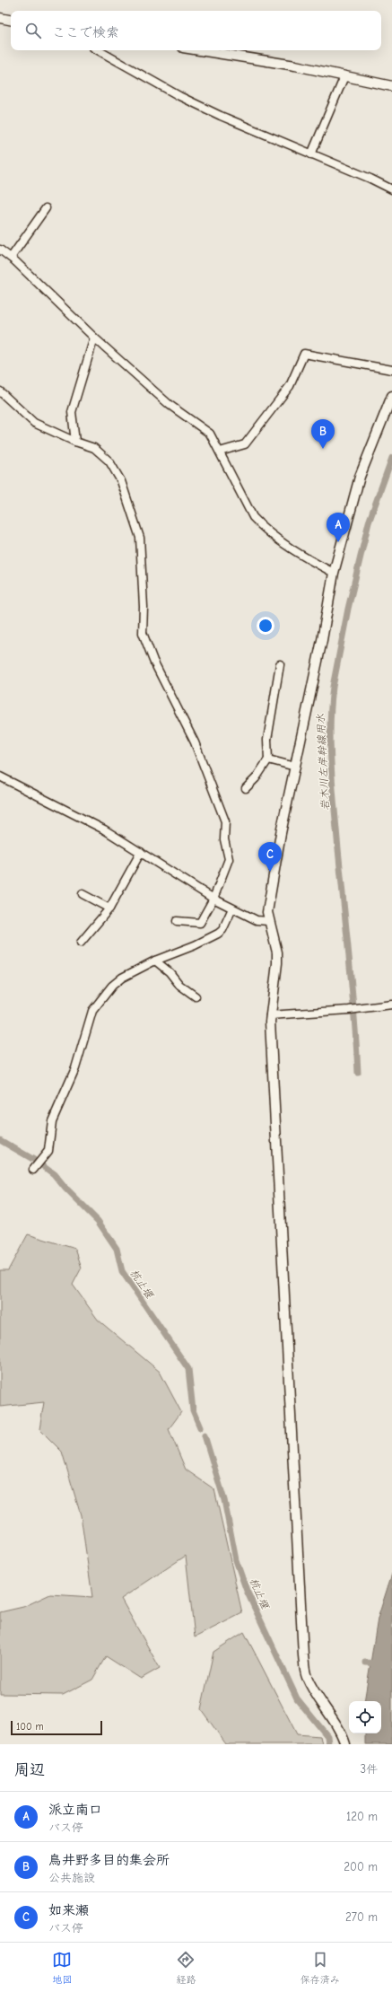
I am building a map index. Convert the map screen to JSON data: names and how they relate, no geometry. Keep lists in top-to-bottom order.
{
  "water": ["岩木川左岸幹線用水", "杭止堰"],
  "scale_bar": "100 m",
  "page": {
    "search": "ここで検索",
    "pins": ["B", "A", "C"],
    "scale": "100 m",
    "heading": ["周辺", "3件"],
    "list": [
      {
        "mark": "A",
        "name": "派立南口",
        "note": "バス停",
        "value": "120 m"
      },
      {
        "mark": "B",
        "name": "鳥井野多目的集会所",
        "note": "公共施設",
        "value": "200 m"
      },
      {
        "mark": "C",
        "name": "如来瀬",
        "note": "バス停",
        "value": "270 m"
      }
    ],
    "nav": ["地図", "経路", "保存済み"]
  }
}
